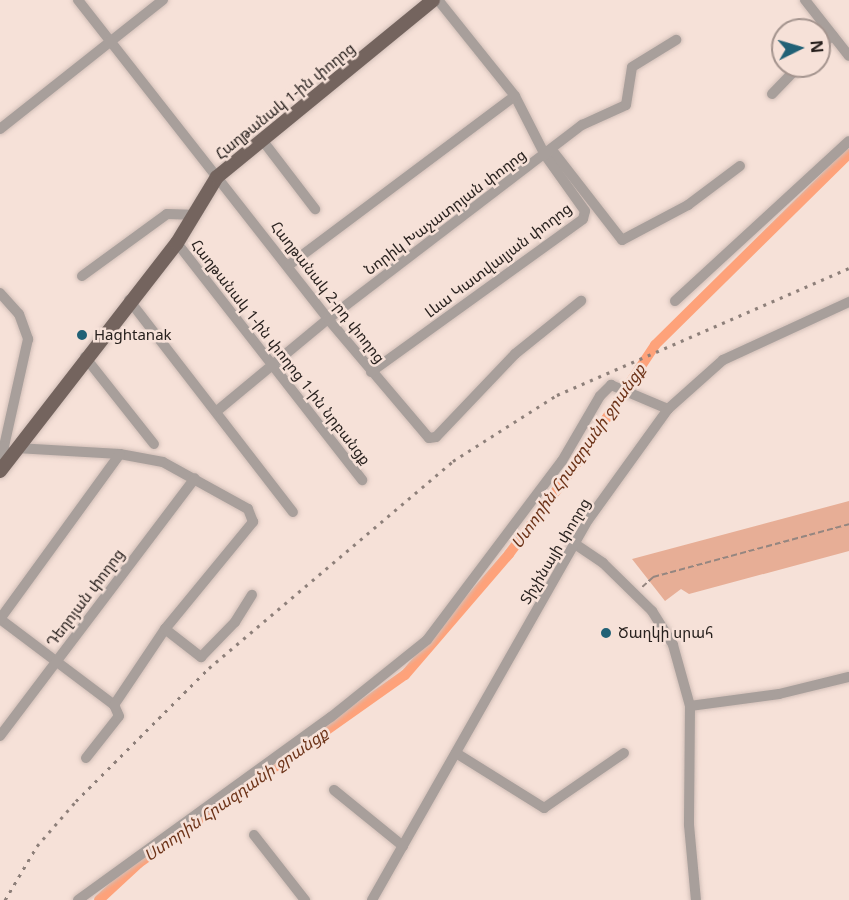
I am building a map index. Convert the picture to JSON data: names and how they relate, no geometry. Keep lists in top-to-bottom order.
{
  "streets": {
    "main road": ["Հաղթանակ 1-ին փողոց"],
    "street": [
      "Նորիկ Խաչատրյան փողոց",
      "Լևա Կատվալյան փողոց",
      "Հաղթանակ 2-րդ փողոց",
      "Հաղթանակ 1-ին փողոց 1-ին նրբանցք",
      "Տիչինայի փողոց",
      "Դեղոյան փողոց"
    ]
  },
  "crossings": [
    ["Հաղթանակ 1-ին փողոց", "Հաղթանակ 2-րդ փողոց"],
    ["Հաղթանակ 1-ին փողոց", "Հաղթանակ 1-ին փողոց 1-ին նրբանցք"],
    ["Նորիկ Խաչատրյան փողոց", "Լևա Կատվալյան փողոց"],
    ["Նորիկ Խաչատրյան փողոց", "Հաղթանակ 2-րդ փողոց"],
    ["Նորիկ Խաչատրյան փողոց", "Հաղթանակ 1-ին փողոց 1-ին նրբանցք"],
    ["Լևա Կատվալյան փողոց", "Հաղթանակ 2-րդ փողոց"]
  ],
  "water": ["Ստորին Հրազդանի ջրանցք"],
  "places": ["Haghtanak", "Ծաղկի սրահ"],
  "north": "right"
}
